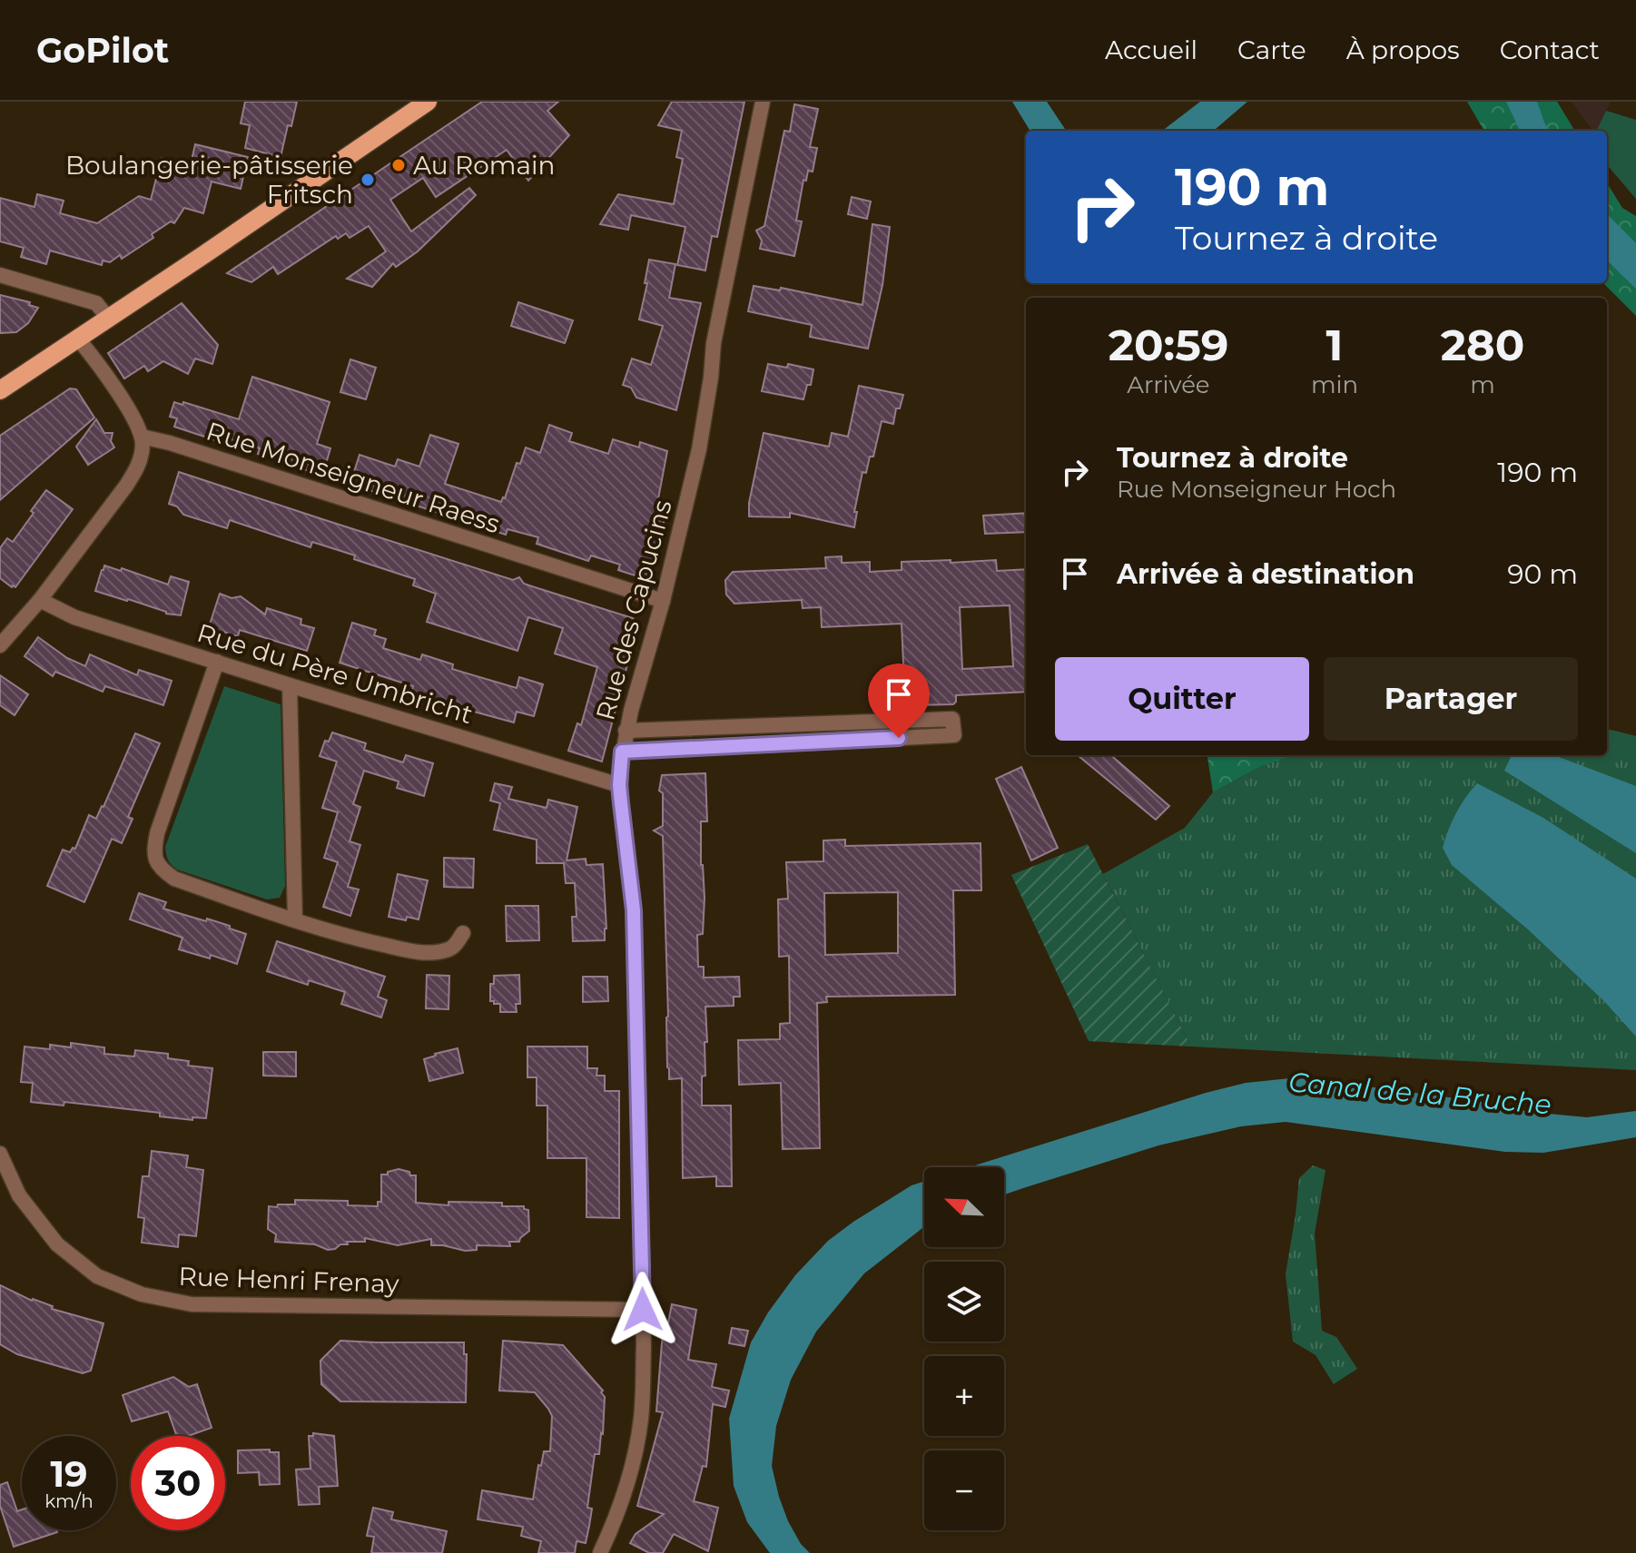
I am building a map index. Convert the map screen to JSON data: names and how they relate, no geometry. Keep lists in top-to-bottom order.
{
  "streets": {
    "street": [
      "Rue Monseigneur Raess",
      "Rue des Capucins",
      "Rue du Père Umbricht",
      "Rue Henri Frenay"
    ]
  },
  "crossings": [
    ["Rue Monseigneur Raess", "Rue des Capucins"],
    ["Rue des Capucins", "Rue du Père Umbricht"],
    ["Rue des Capucins", "Rue Henri Frenay"]
  ],
  "water": ["Canal de la Bruche"],
  "places": ["Au Romain", "Boulangerie-pâtisserie Fritsch"],
  "north": "top left",
  "page": {
    "header": "GoPilot",
    "nav": [
      "Accueil",
      "Carte",
      "À propos",
      "Contact"
    ],
    "turn": ["190 m", "Tournez à droite"],
    "eta": [
      "20:59",
      "Arrivée",
      "1",
      "min",
      "280",
      "m"
    ],
    "list": [
      {
        "name": "Tournez à droite",
        "note": "Rue Monseigneur Hoch",
        "value": "190 m"
      },
      {
        "name": "Arrivée à destination",
        "value": "90 m"
      }
    ],
    "buttons": ["Quitter", "Partager"],
    "map_buttons": ["+", "−"],
    "speed": "19 km/h",
    "limit": "30"
  }
}
